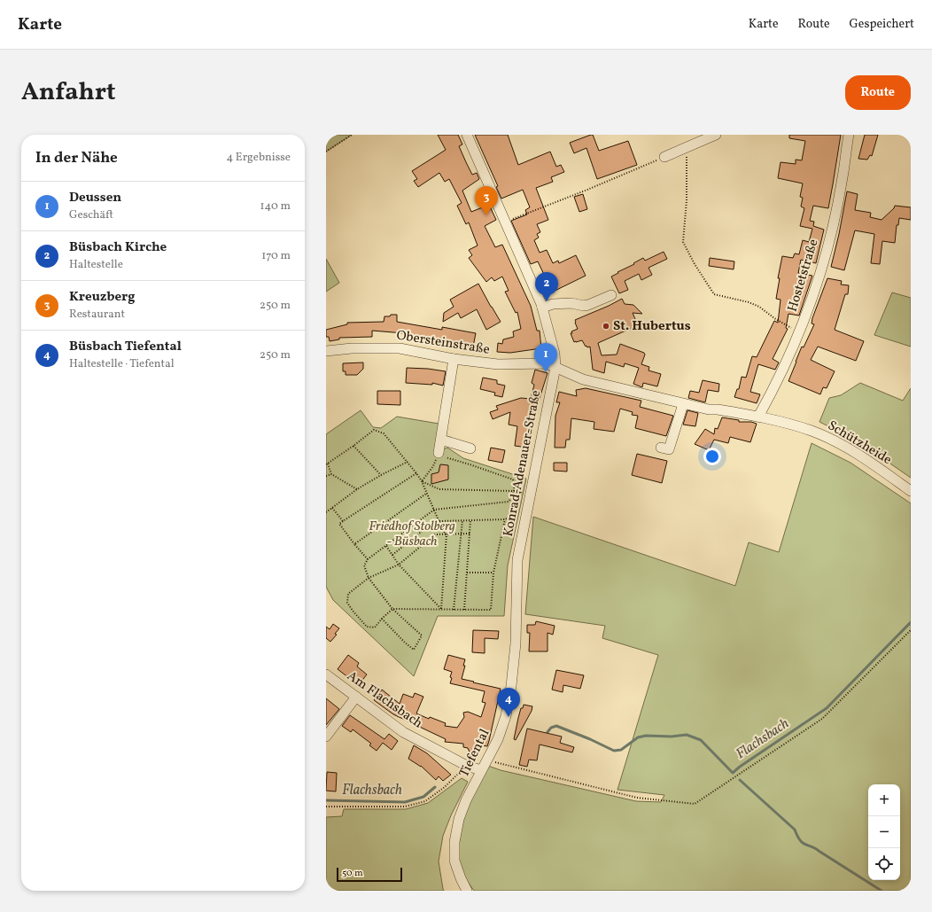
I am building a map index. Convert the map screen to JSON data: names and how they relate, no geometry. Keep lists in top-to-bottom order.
{
  "streets": {
    "street": [
      "Hostetstraße",
      "Obersteinstraße",
      "Schützheide",
      "Konrad-Adenauer-Straße",
      "Am Flachsbach",
      "Tiefental"
    ]
  },
  "crossings": [
    ["Hostetstraße", "Schützheide"],
    ["Obersteinstraße", "Konrad-Adenauer-Straße"],
    ["Konrad-Adenauer-Straße", "Tiefental"],
    ["Am Flachsbach", "Tiefental"]
  ],
  "water": ["Flachsbach"],
  "parks": ["Friedhof Stolberg - Büsbach"],
  "places": ["St. Hubertus"],
  "scale_bar": "50 m",
  "page": {
    "header": "Karte",
    "nav": ["Karte", "Route", "Gespeichert"],
    "title": "Anfahrt",
    "buttons": "Route",
    "heading": ["In der Nähe", "4 Ergebnisse"],
    "list": [
      {
        "mark": "1",
        "name": "Deussen",
        "note": "Geschäft",
        "value": "140 m"
      },
      {
        "mark": "2",
        "name": "Büsbach Kirche",
        "note": "Haltestelle",
        "value": "170 m"
      },
      {
        "mark": "3",
        "name": "Kreuzberg",
        "note": "Restaurant",
        "value": "250 m"
      },
      {
        "mark": "4",
        "name": "Büsbach Tiefental",
        "note": "Haltestelle · Tiefental",
        "value": "250 m"
      }
    ],
    "pins": [
      "3",
      "2",
      "1",
      "4"
    ],
    "map_buttons": ["+", "−"],
    "scale": "50 m"
  }
}
